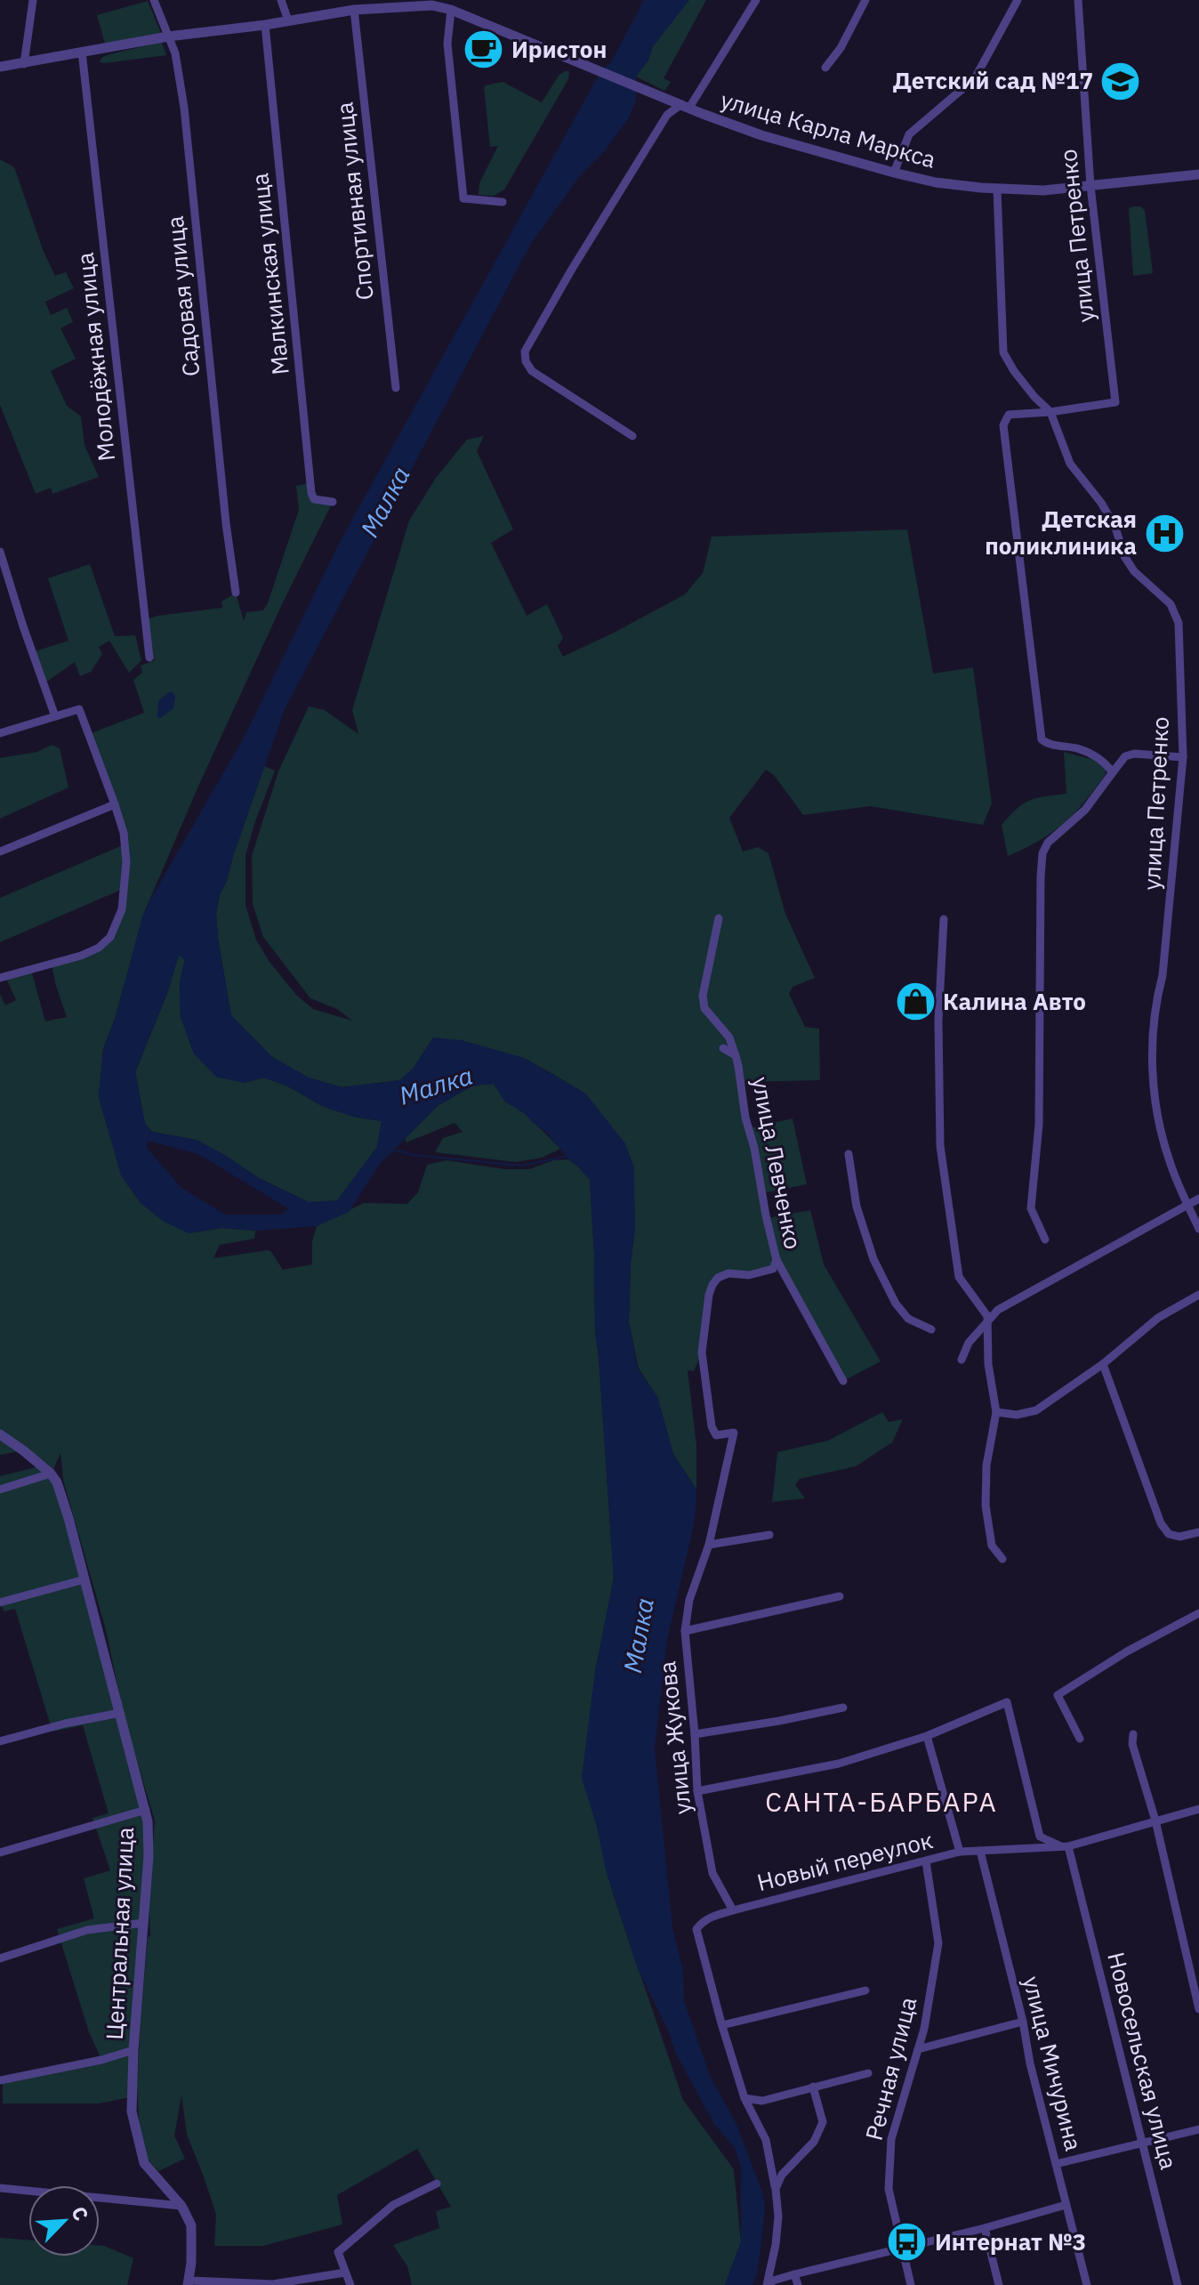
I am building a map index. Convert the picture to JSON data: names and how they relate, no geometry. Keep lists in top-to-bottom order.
{
  "streets": {
    "street": [
      "улица Карла Маркса",
      "Спортивная улица",
      "улица Петренко",
      "Малкинская улица",
      "Садовая улица",
      "Молодёжная улица",
      "улица Левченко",
      "улица Жукова",
      "Новый переулок",
      "Центральная улица",
      "Новосельская улица",
      "улица Мичурина",
      "Речная улица"
    ]
  },
  "crossings": [
    ["улица Карла Маркса", "Спортивная улица"],
    ["улица Карла Маркса", "улица Петренко"],
    ["улица Карла Маркса", "Малкинская улица"],
    ["улица Карла Маркса", "Садовая улица"],
    ["улица Карла Маркса", "Молодёжная улица"],
    ["улица Левченко", "улица Жукова"],
    ["улица Жукова", "Новый переулок"],
    ["Новый переулок", "Новосельская улица"],
    ["Новый переулок", "улица Мичурина"],
    ["Новый переулок", "Речная улица"]
  ],
  "districts": ["САНТА-БАРБАРА"],
  "water": ["Малка"],
  "places": {
    "cafe": ["Иристон"],
    "school or university": ["Детский сад №17"],
    "hospital": ["Детская поликлиника"],
    "shop": ["Калина Авто"],
    "bus stop": ["Интернат №3"]
  },
  "north": "top right"
}
